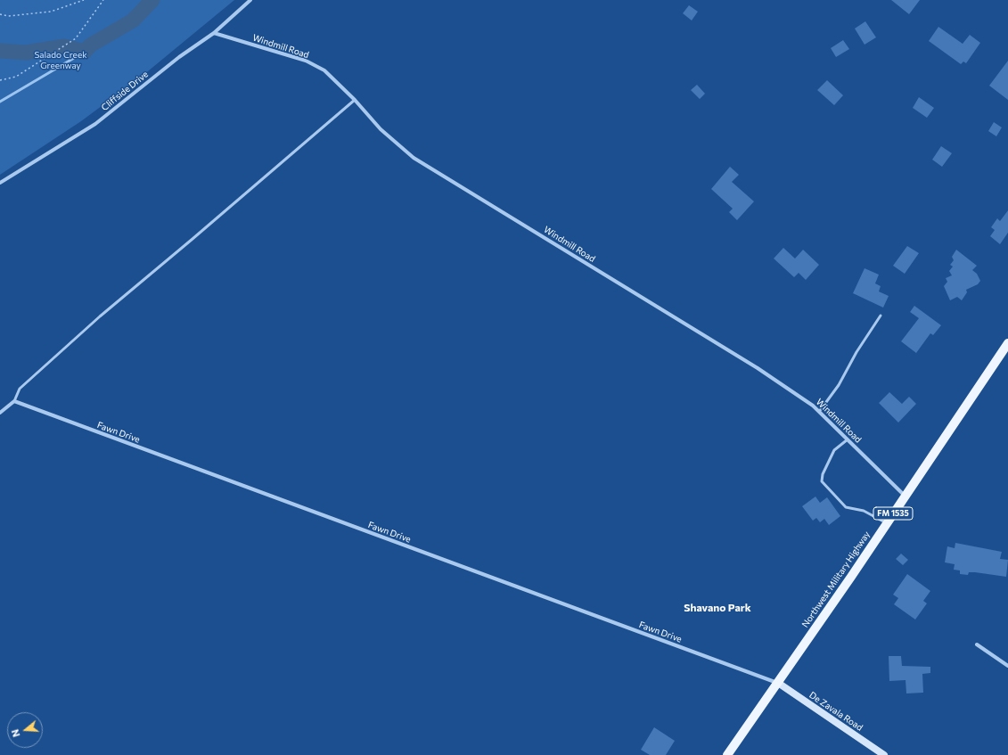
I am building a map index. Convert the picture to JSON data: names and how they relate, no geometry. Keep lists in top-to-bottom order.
{
  "streets": {
    "main road": ["FM 1535", "Northwest Military Highway", "De Zavala Road"],
    "street": ["Windmill Road", "Cliffside Drive", "Fawn Drive"]
  },
  "crossings": [
    ["Windmill Road", "Cliffside Drive"],
    ["Windmill Road", "Northwest Military Highway"],
    ["Fawn Drive", "Northwest Military Highway"],
    ["Fawn Drive", "De Zavala Road"],
    ["Northwest Military Highway", "De Zavala Road"]
  ],
  "districts": ["Shavano Park"],
  "parks": ["Salado Creek Greenway"],
  "north": "left"
}
